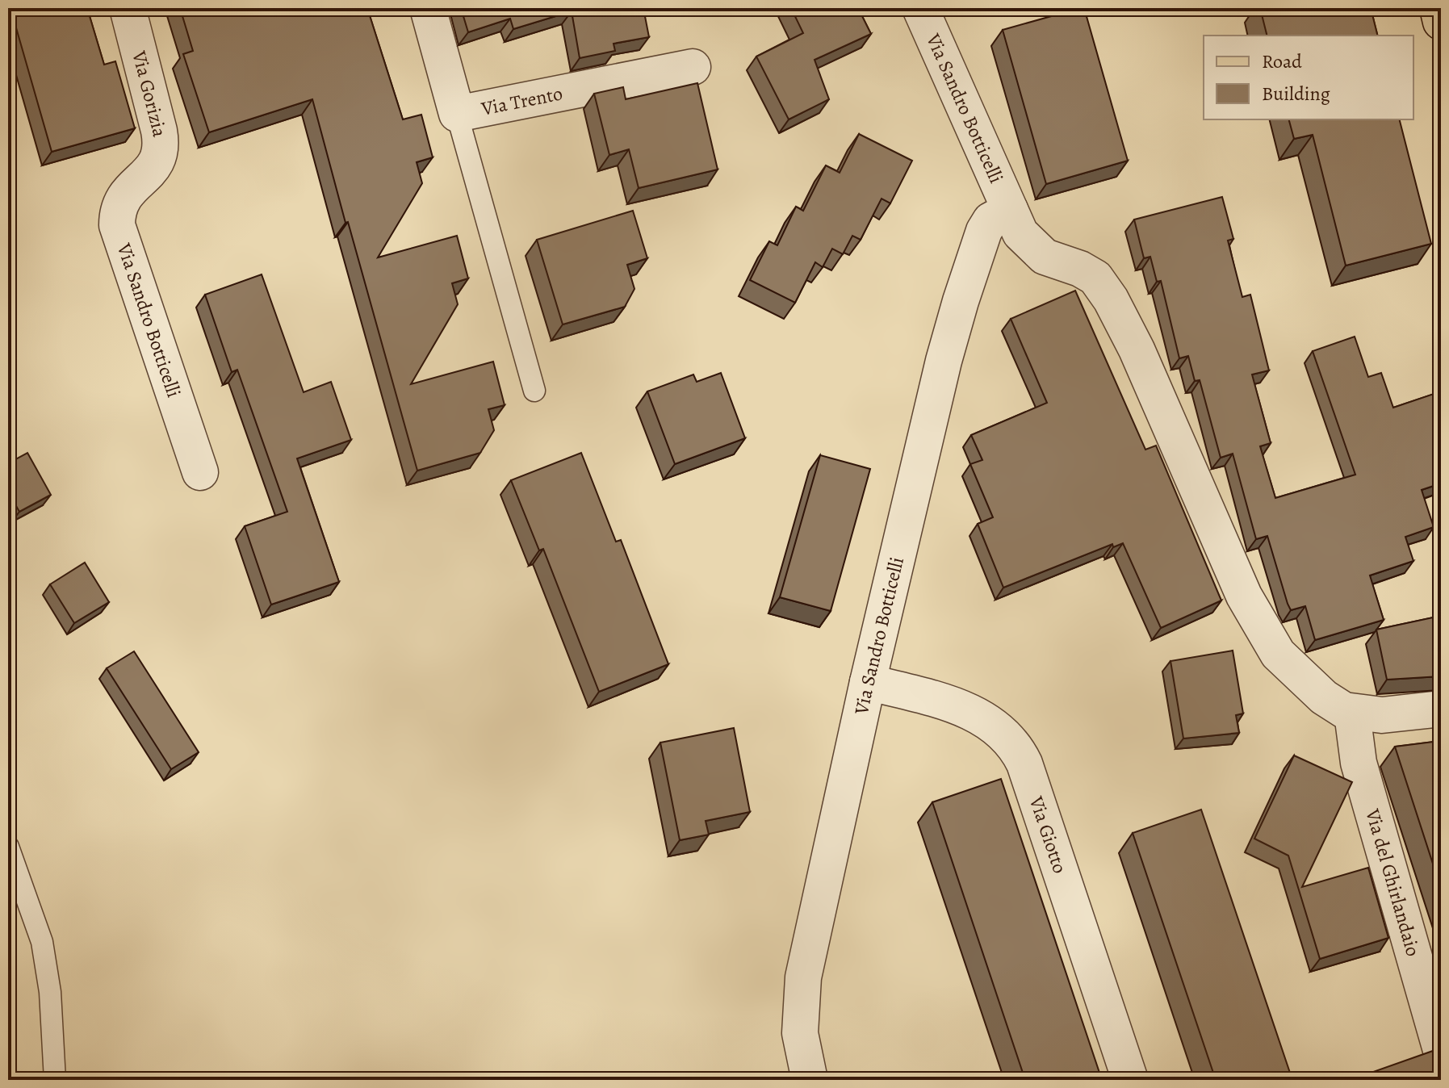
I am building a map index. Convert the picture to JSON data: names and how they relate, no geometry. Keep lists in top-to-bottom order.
{
  "streets": {
    "street": [
      "Via Gorizia",
      "Via Trento",
      "Via Sandro Botticelli",
      "Via Giotto",
      "Via del Ghirlandaio"
    ]
  },
  "crossings": [
    ["Via Gorizia", "Via Sandro Botticelli"],
    ["Via Sandro Botticelli", "Via Giotto"],
    ["Via Sandro Botticelli", "Via del Ghirlandaio"]
  ],
  "legend": ["Road", "Building"]
}
